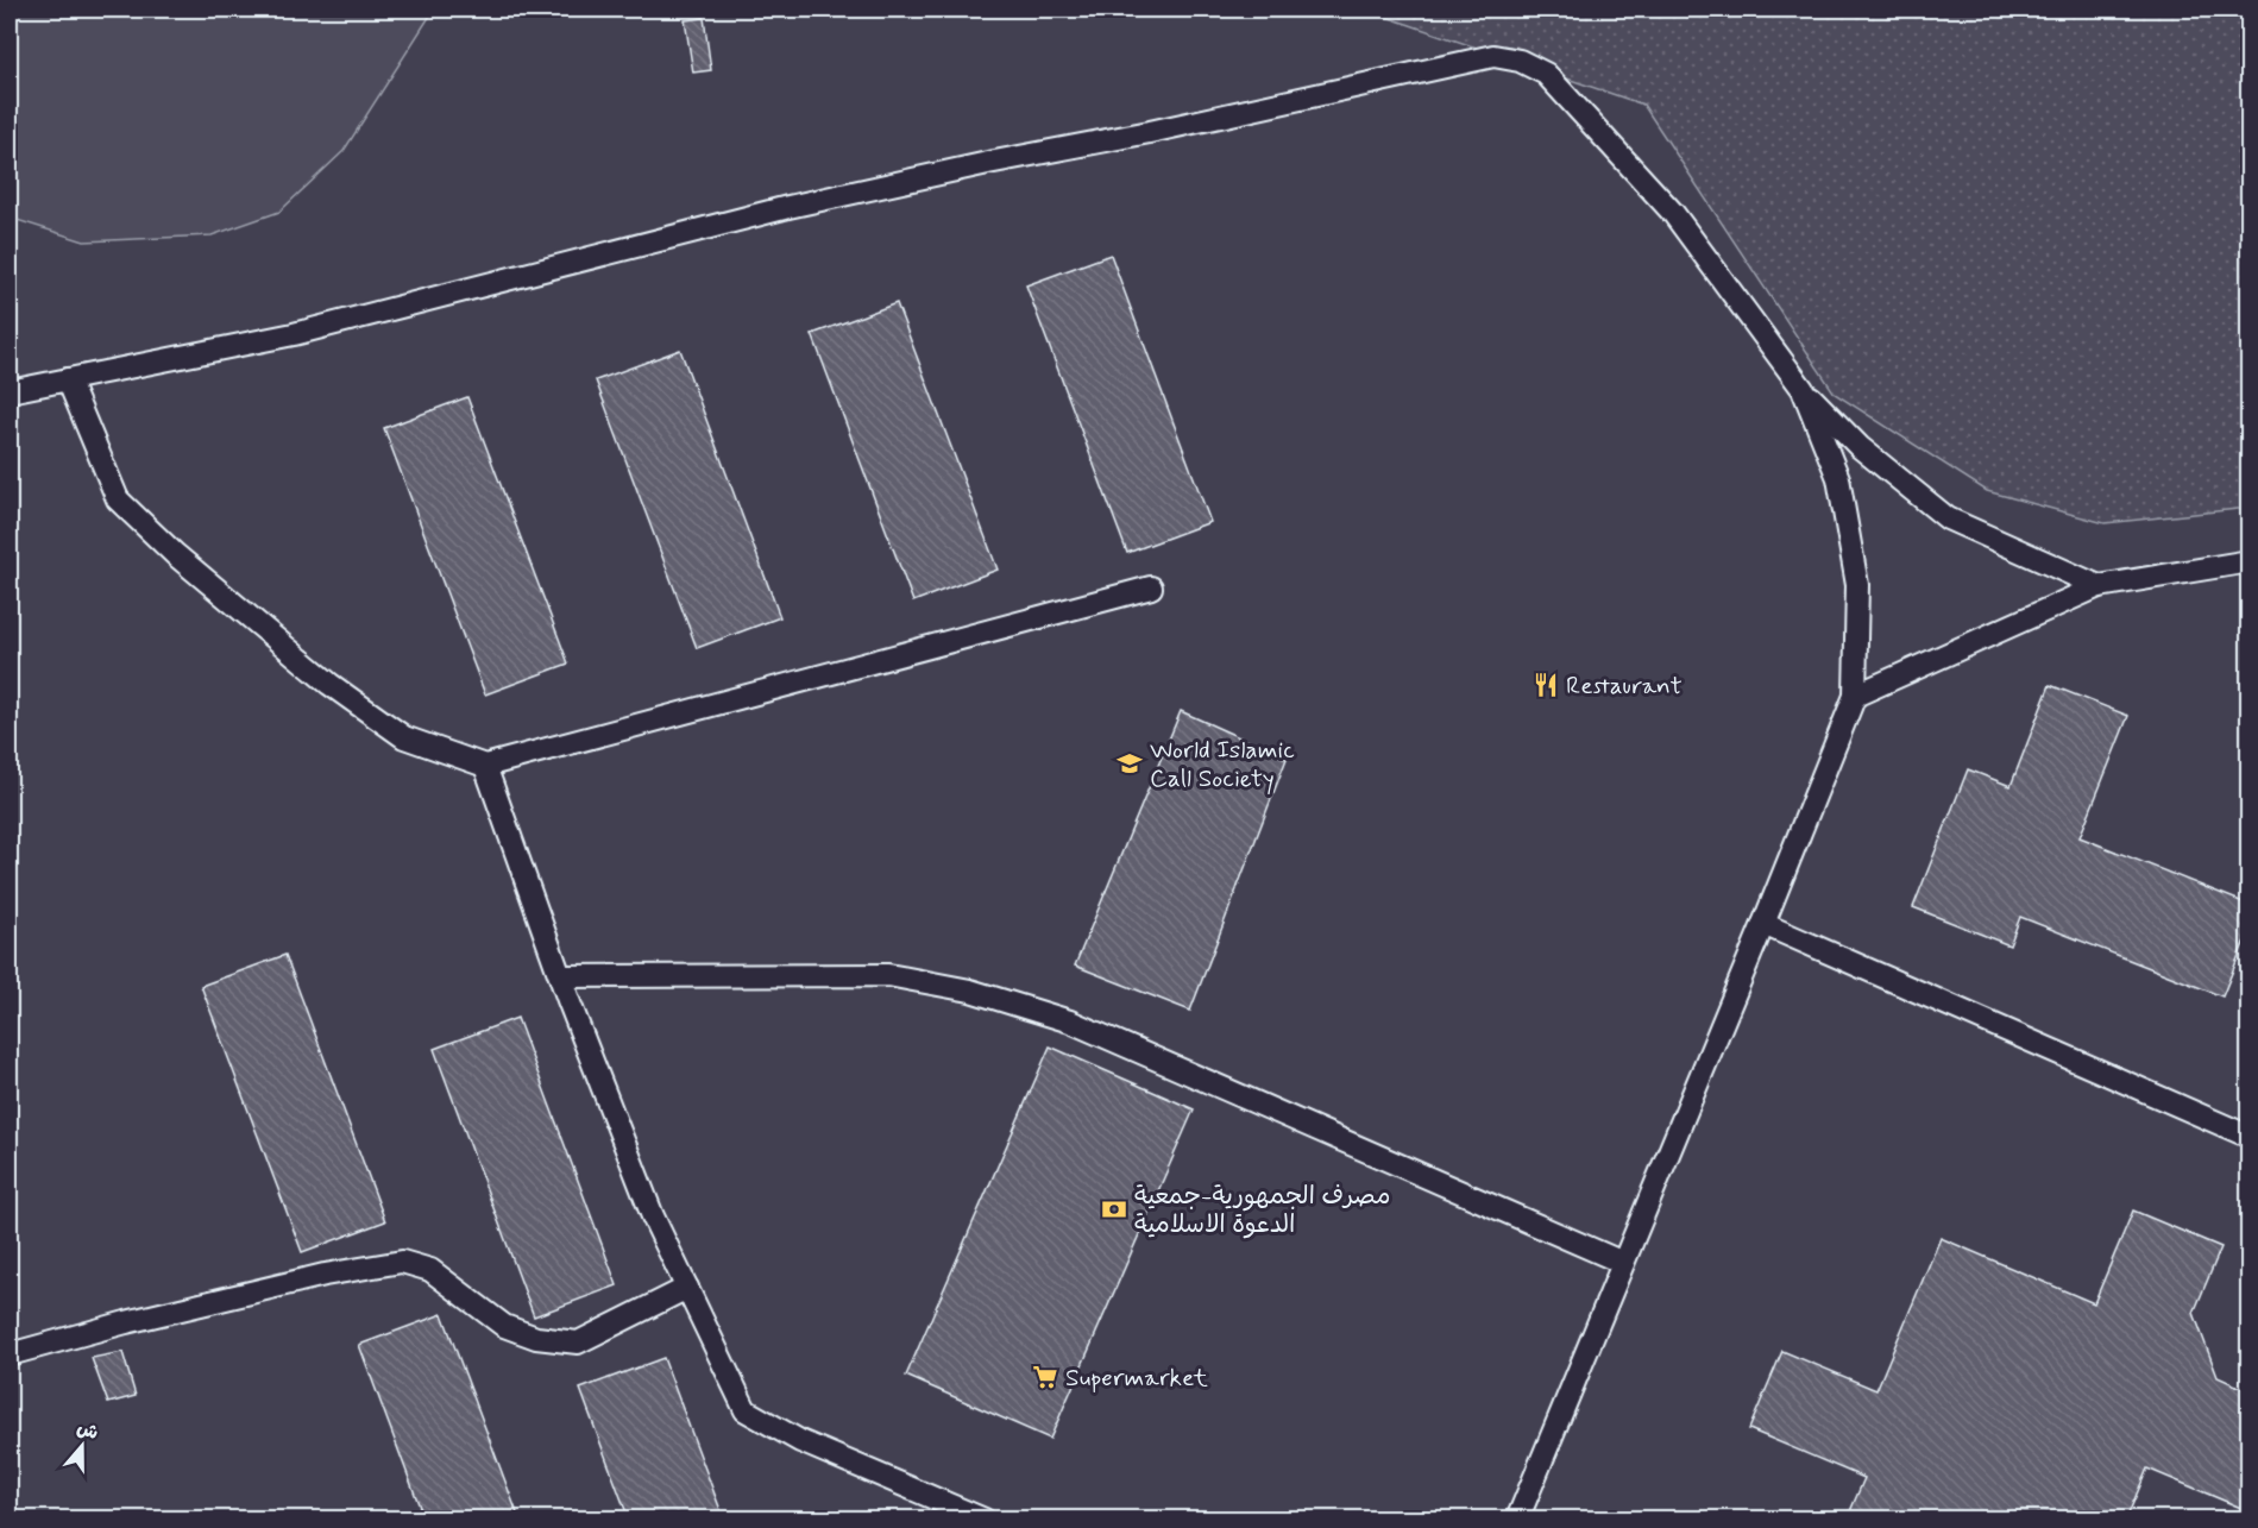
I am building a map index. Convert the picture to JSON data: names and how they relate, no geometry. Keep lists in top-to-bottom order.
{
  "places": {
    "restaurant": ["Restaurant"],
    "school or university": ["World Islamic Call Society"],
    "bank": ["مصرف الجمهورية-جمعية الدعوة الاسلامية"],
    "supermarket": ["Supermarket"]
  },
  "north": "top"
}
